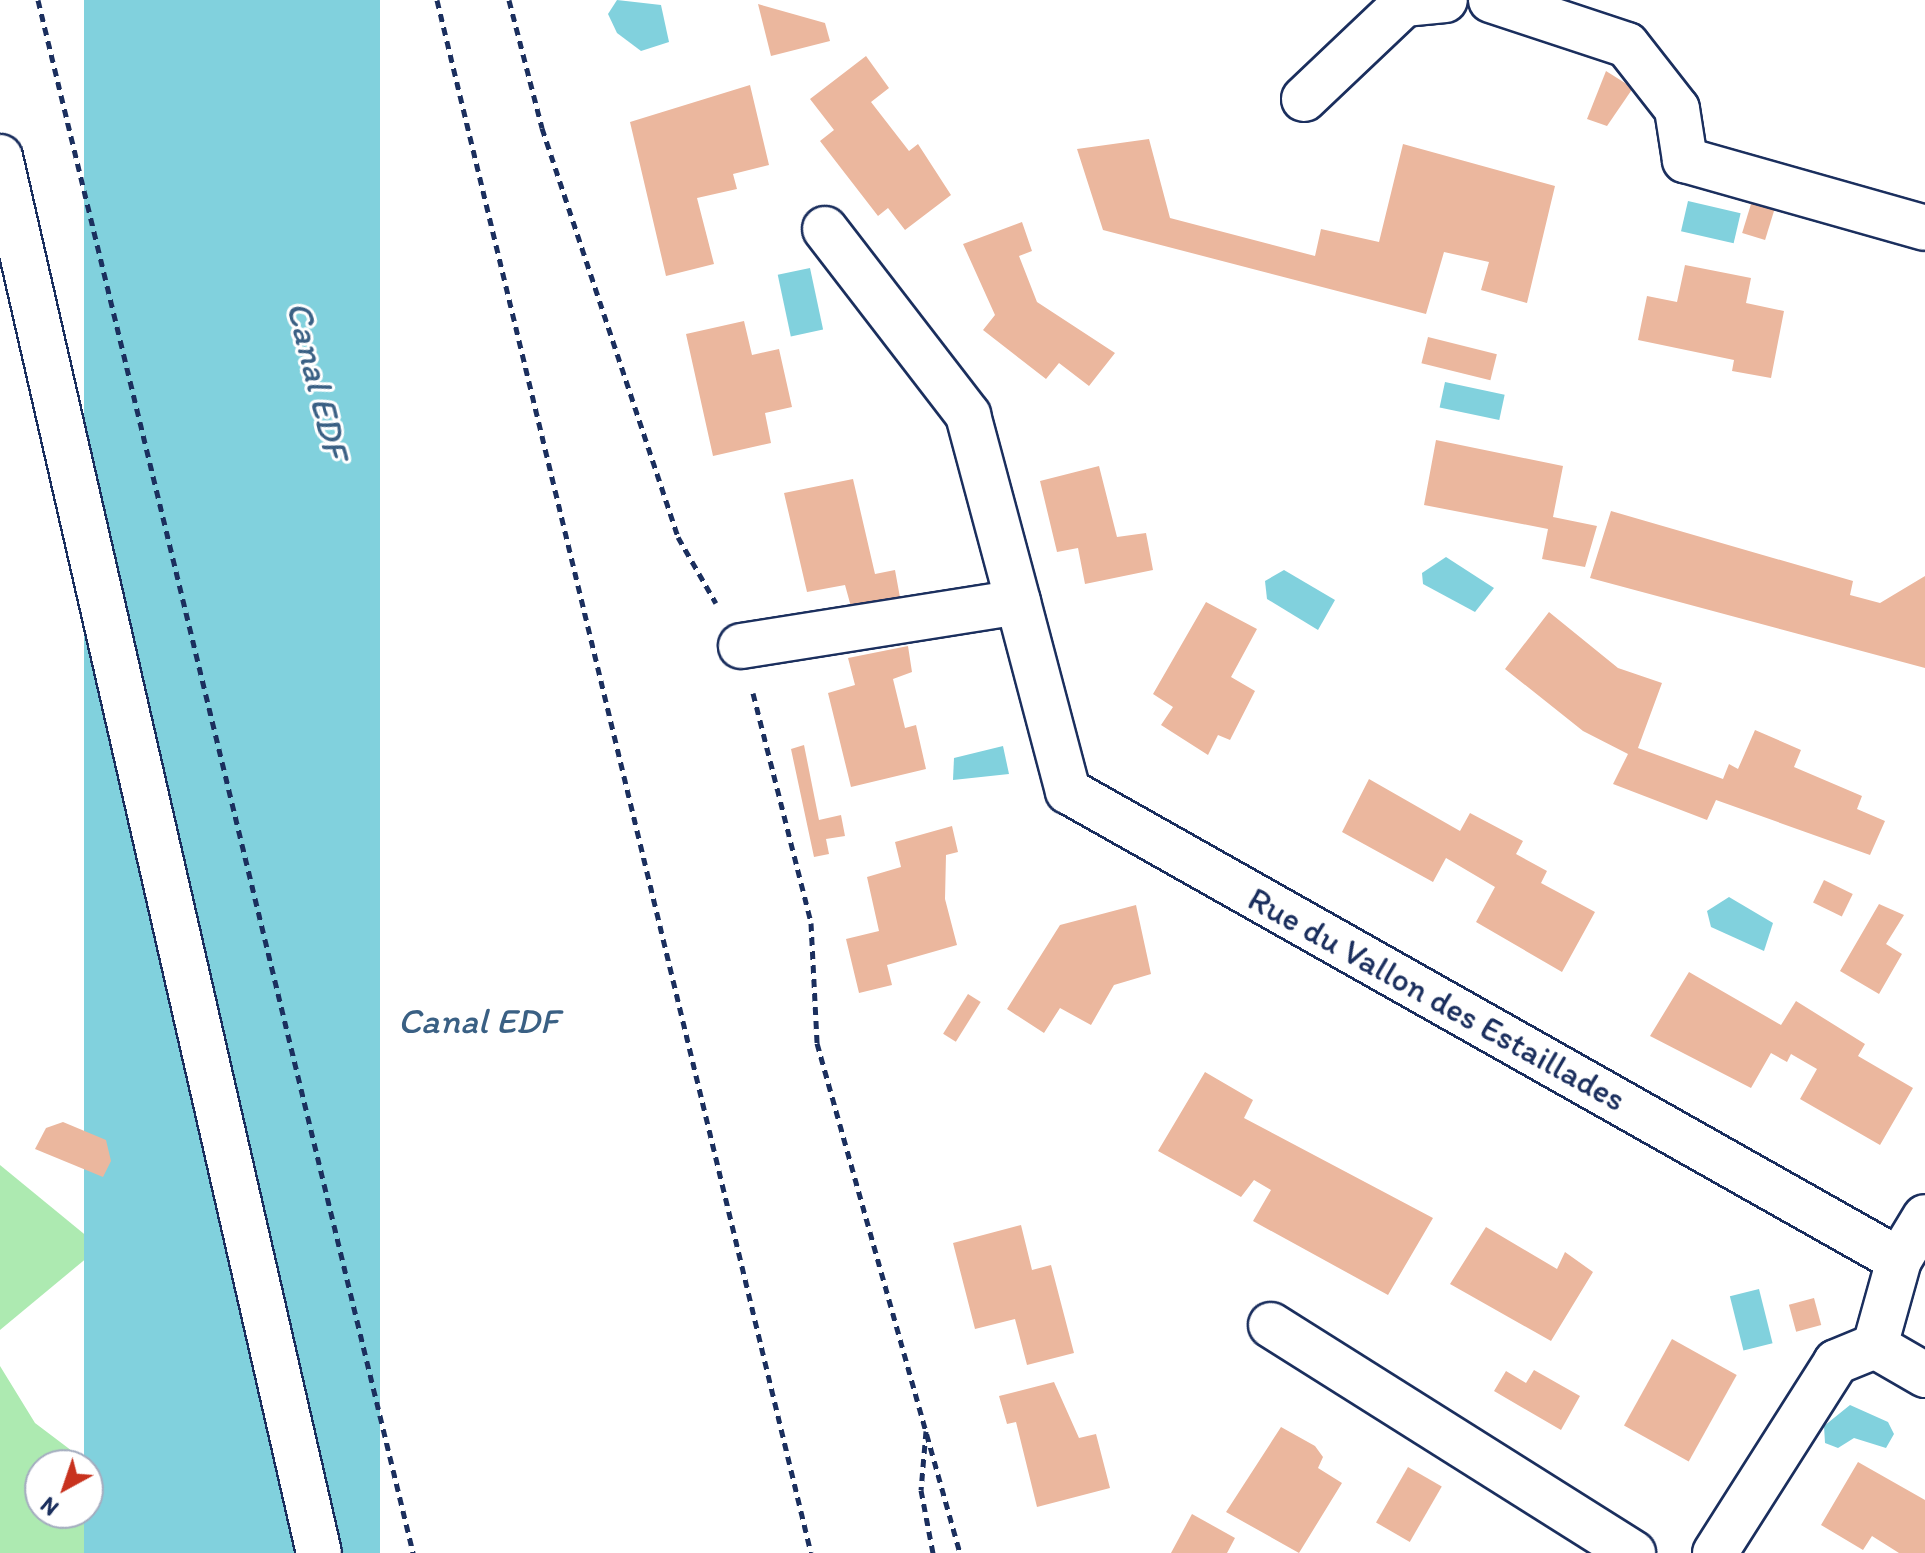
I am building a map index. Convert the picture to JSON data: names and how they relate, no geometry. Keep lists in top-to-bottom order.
{
  "streets": {
    "street": ["Rue du Vallon des Estaillades"]
  },
  "water": ["Canal EDF"],
  "north": "bottom left"
}
